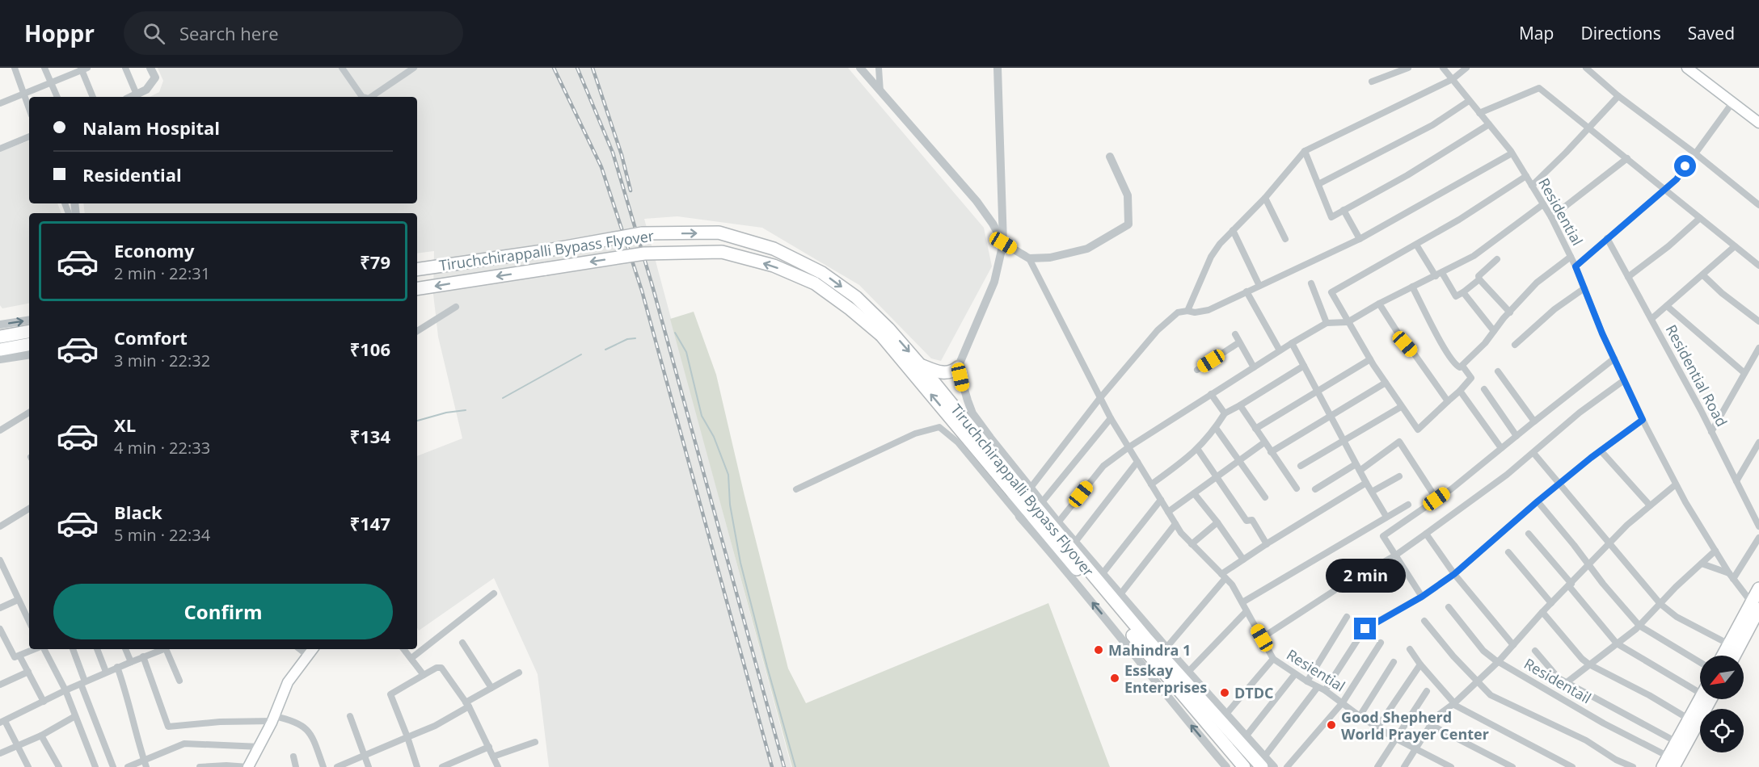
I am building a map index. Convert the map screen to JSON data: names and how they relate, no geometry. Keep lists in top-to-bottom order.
{
  "streets": {
    "highway": ["Tiruchchirappalli Bypass Flyover"],
    "street": [
      "Residential",
      "Residential Road",
      "Resiential",
      "Residentail"
    ]
  },
  "places": [
    "Mahindra 1",
    "Esskay Enterprises",
    "DTDC",
    "Good Shepherd World Prayer Center"
  ],
  "north": "bottom left",
  "page": {
    "header": "Hoppr",
    "search": "Search here",
    "nav": ["Map", "Directions", "Saved"],
    "banner": ["Nalam Hospital", "Residential"],
    "list": [
      {
        "name": "Economy",
        "note": "2 min · 22:31",
        "value": "₹79"
      },
      {
        "name": "Comfort",
        "note": "3 min · 22:32",
        "value": "₹106"
      },
      {
        "name": "XL",
        "note": "4 min · 22:33",
        "value": "₹134"
      },
      {
        "name": "Black",
        "note": "5 min · 22:34",
        "value": "₹147"
      }
    ],
    "bubble": "2 min",
    "buttons": "Confirm"
  }
}
